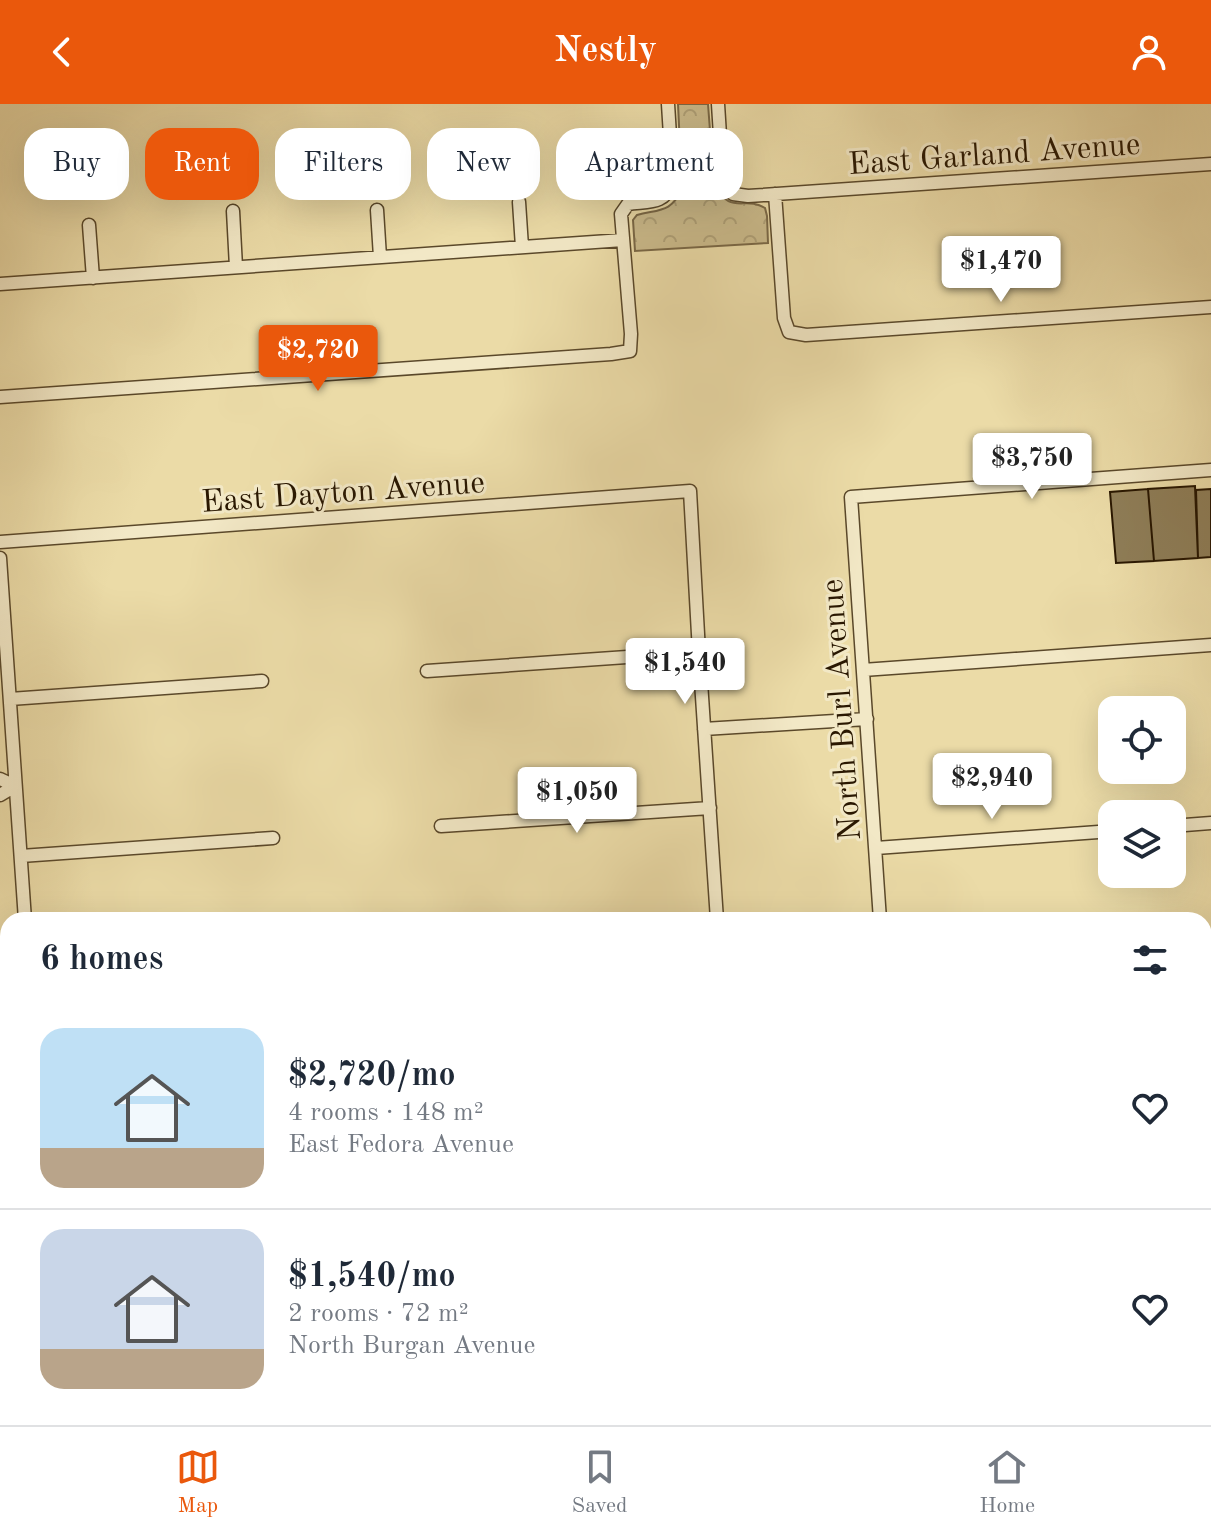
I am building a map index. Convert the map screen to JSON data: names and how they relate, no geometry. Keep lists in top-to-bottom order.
{
  "streets": {
    "street": ["East Garland Avenue", "East Dayton Avenue", "North Burl Avenue"]
  },
  "page": {
    "header": "Nestly",
    "chip": [
      "Buy",
      "Rent",
      "Filters",
      "New",
      "Apartment"
    ],
    "price": [
      "$1,470",
      "$2,720",
      "$3,750",
      "$1,540",
      "$2,940",
      "$1,050"
    ],
    "heading": "6 homes",
    "list": [
      {
        "name": "$2,720/mo",
        "note": "4 rooms · 148 m² · East Fedora Avenue"
      },
      {
        "name": "$1,540/mo",
        "note": "2 rooms · 72 m² · North Burgan Avenue"
      }
    ],
    "tabs": ["Map", "Saved", "Home"]
  }
}
